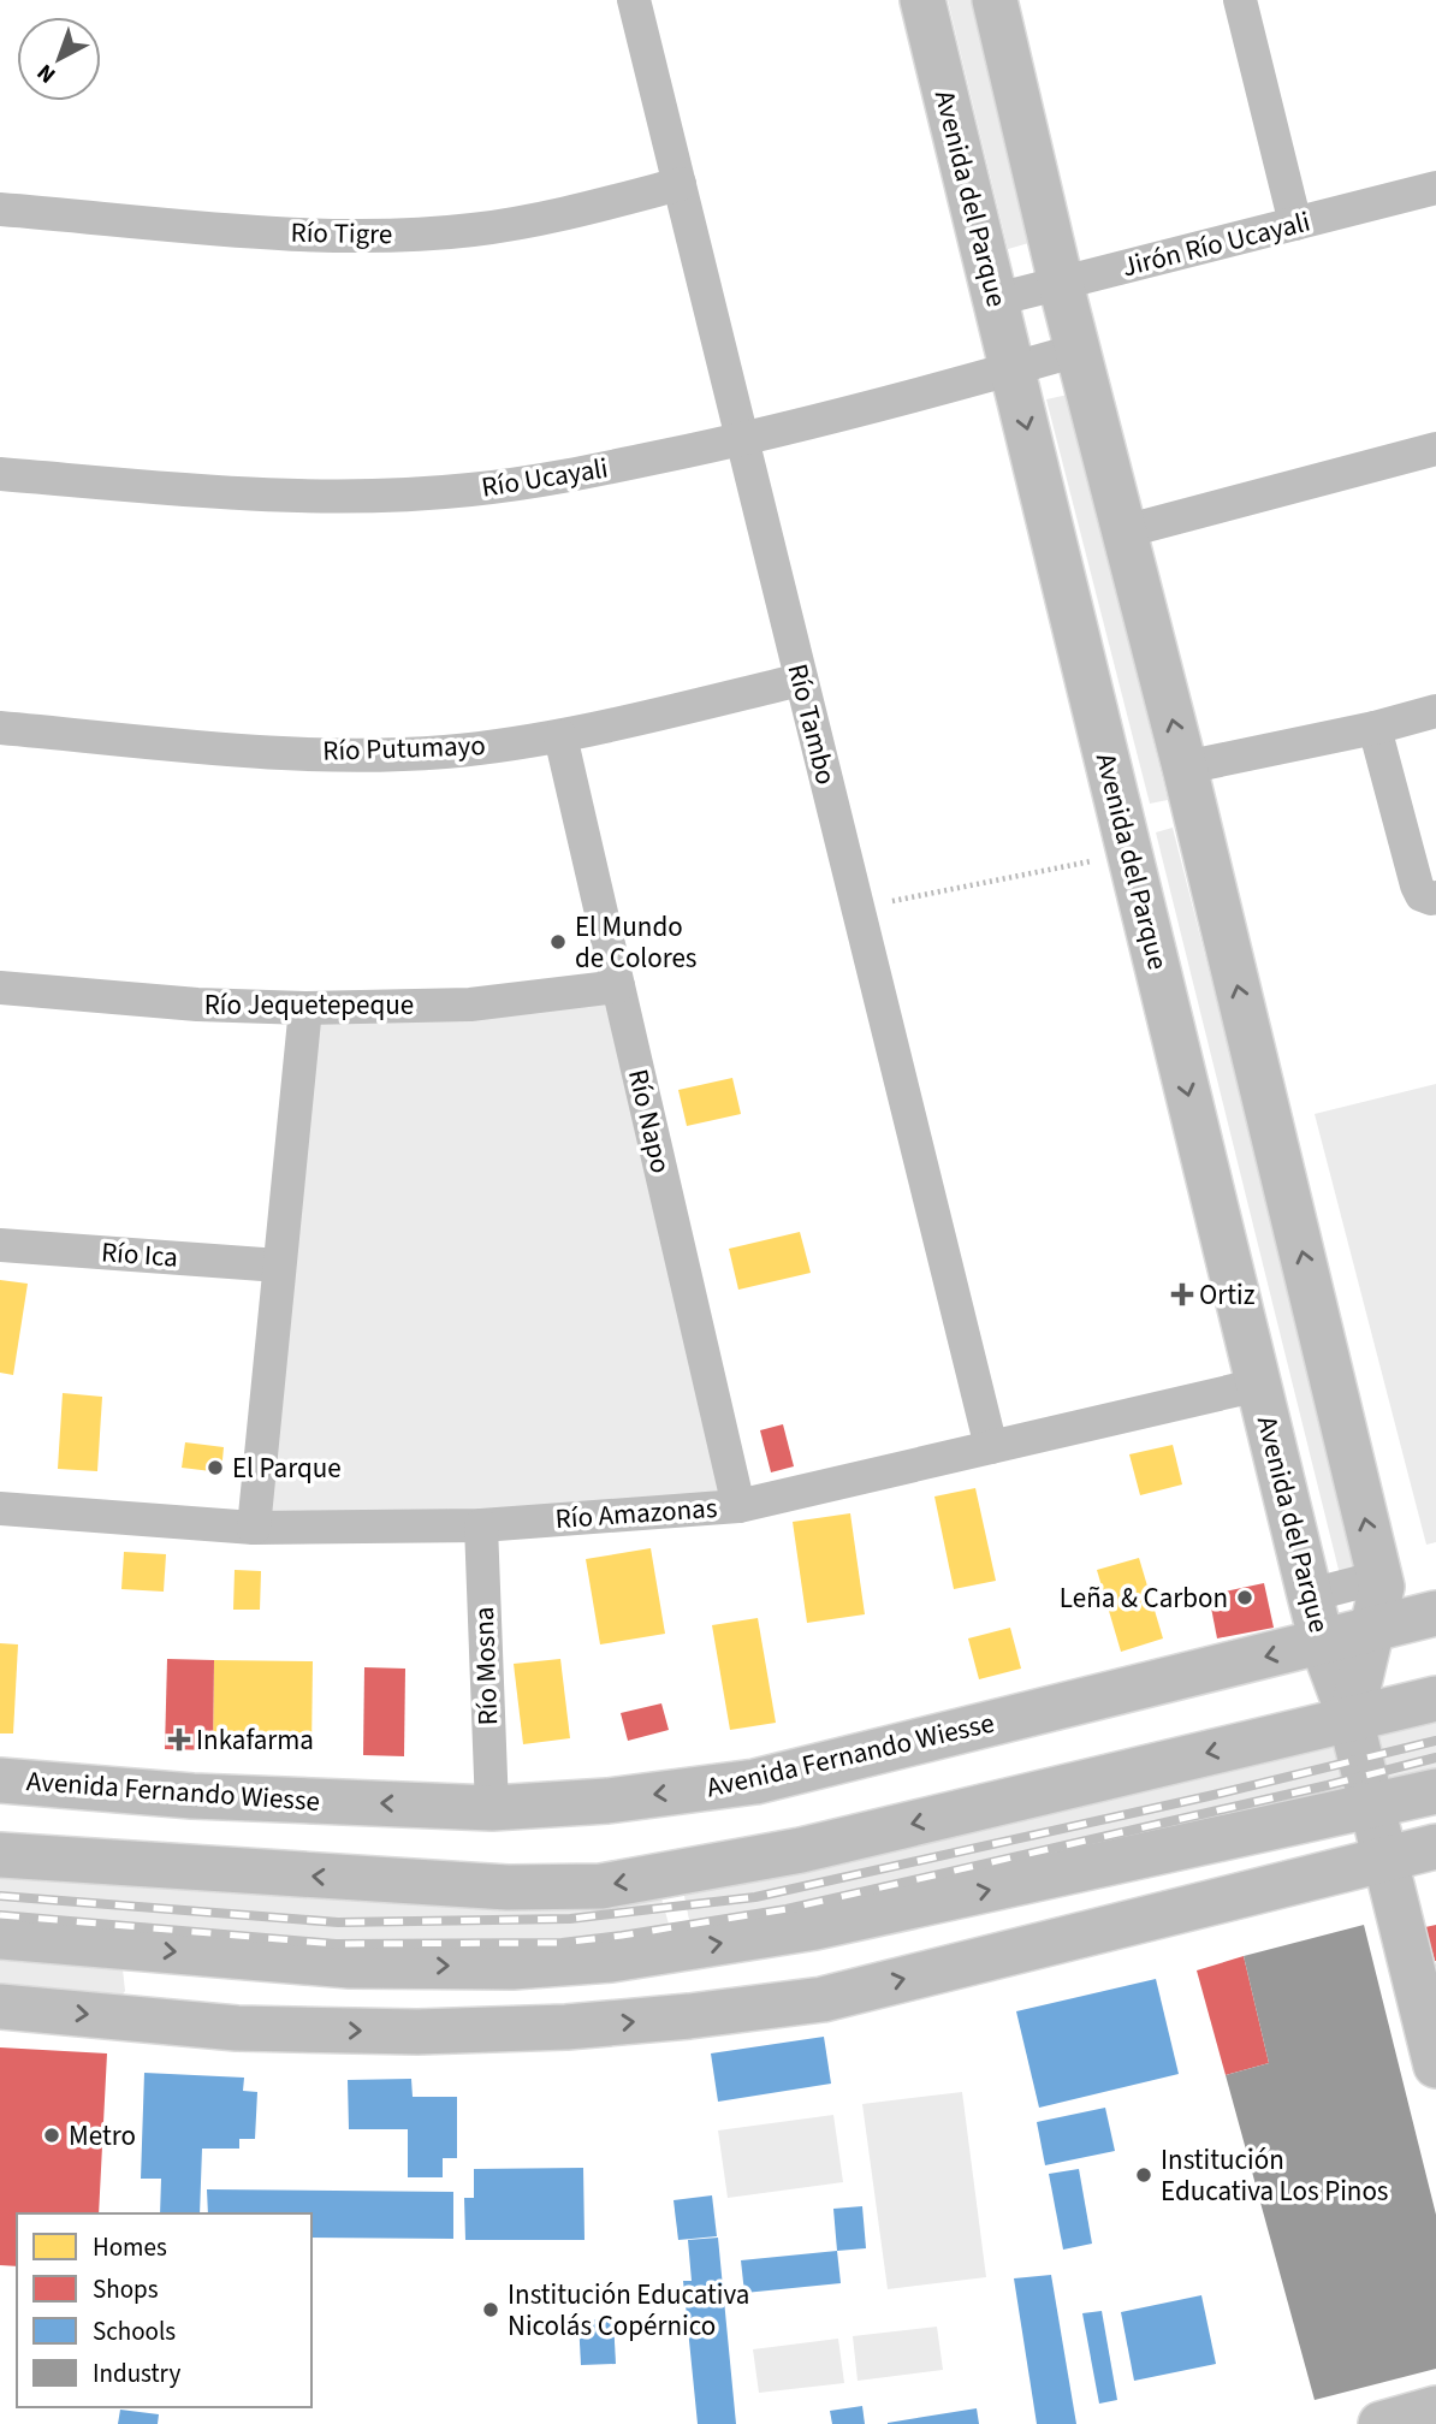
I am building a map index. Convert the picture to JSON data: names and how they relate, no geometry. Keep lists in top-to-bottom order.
{
  "streets": {
    "main road": ["Avenida del Parque", "Avenida Fernando Wiesse"],
    "street": [
      "Río Tigre",
      "Jirón Río Ucayali",
      "Río Ucayali",
      "Río Tambo",
      "Río Putumayo",
      "Río Jequetepeque",
      "Río Napo",
      "Río Ica",
      "Río Amazonas",
      "Río Mosna"
    ]
  },
  "crossings": [
    ["Avenida del Parque", "Jirón Río Ucayali"],
    ["Avenida del Parque", "Río Ucayali"],
    ["Avenida del Parque", "Río Amazonas"],
    ["Avenida del Parque", "Avenida Fernando Wiesse"],
    ["Río Tigre", "Río Tambo"],
    ["Río Ucayali", "Río Tambo"],
    ["Río Tambo", "Río Putumayo"],
    ["Río Tambo", "Río Amazonas"],
    ["Río Putumayo", "Río Napo"],
    ["Río Jequetepeque", "Río Napo"],
    ["Río Napo", "Río Amazonas"],
    ["Río Amazonas", "Río Mosna"],
    ["Río Mosna", "Avenida Fernando Wiesse"]
  ],
  "places": {
    "other": [
      "El Mundo de Colores",
      "El Parque",
      "Leña & Carbon",
      "Metro",
      "Institución Educativa Los Pinos",
      "Institución Educativa Nicolás Copérnico"
    ],
    "health": ["Ortiz", "Inkafarma"]
  },
  "legend": [
    "Homes",
    "Shops",
    "Schools",
    "Industry"
  ],
  "north": "bottom left"
}
